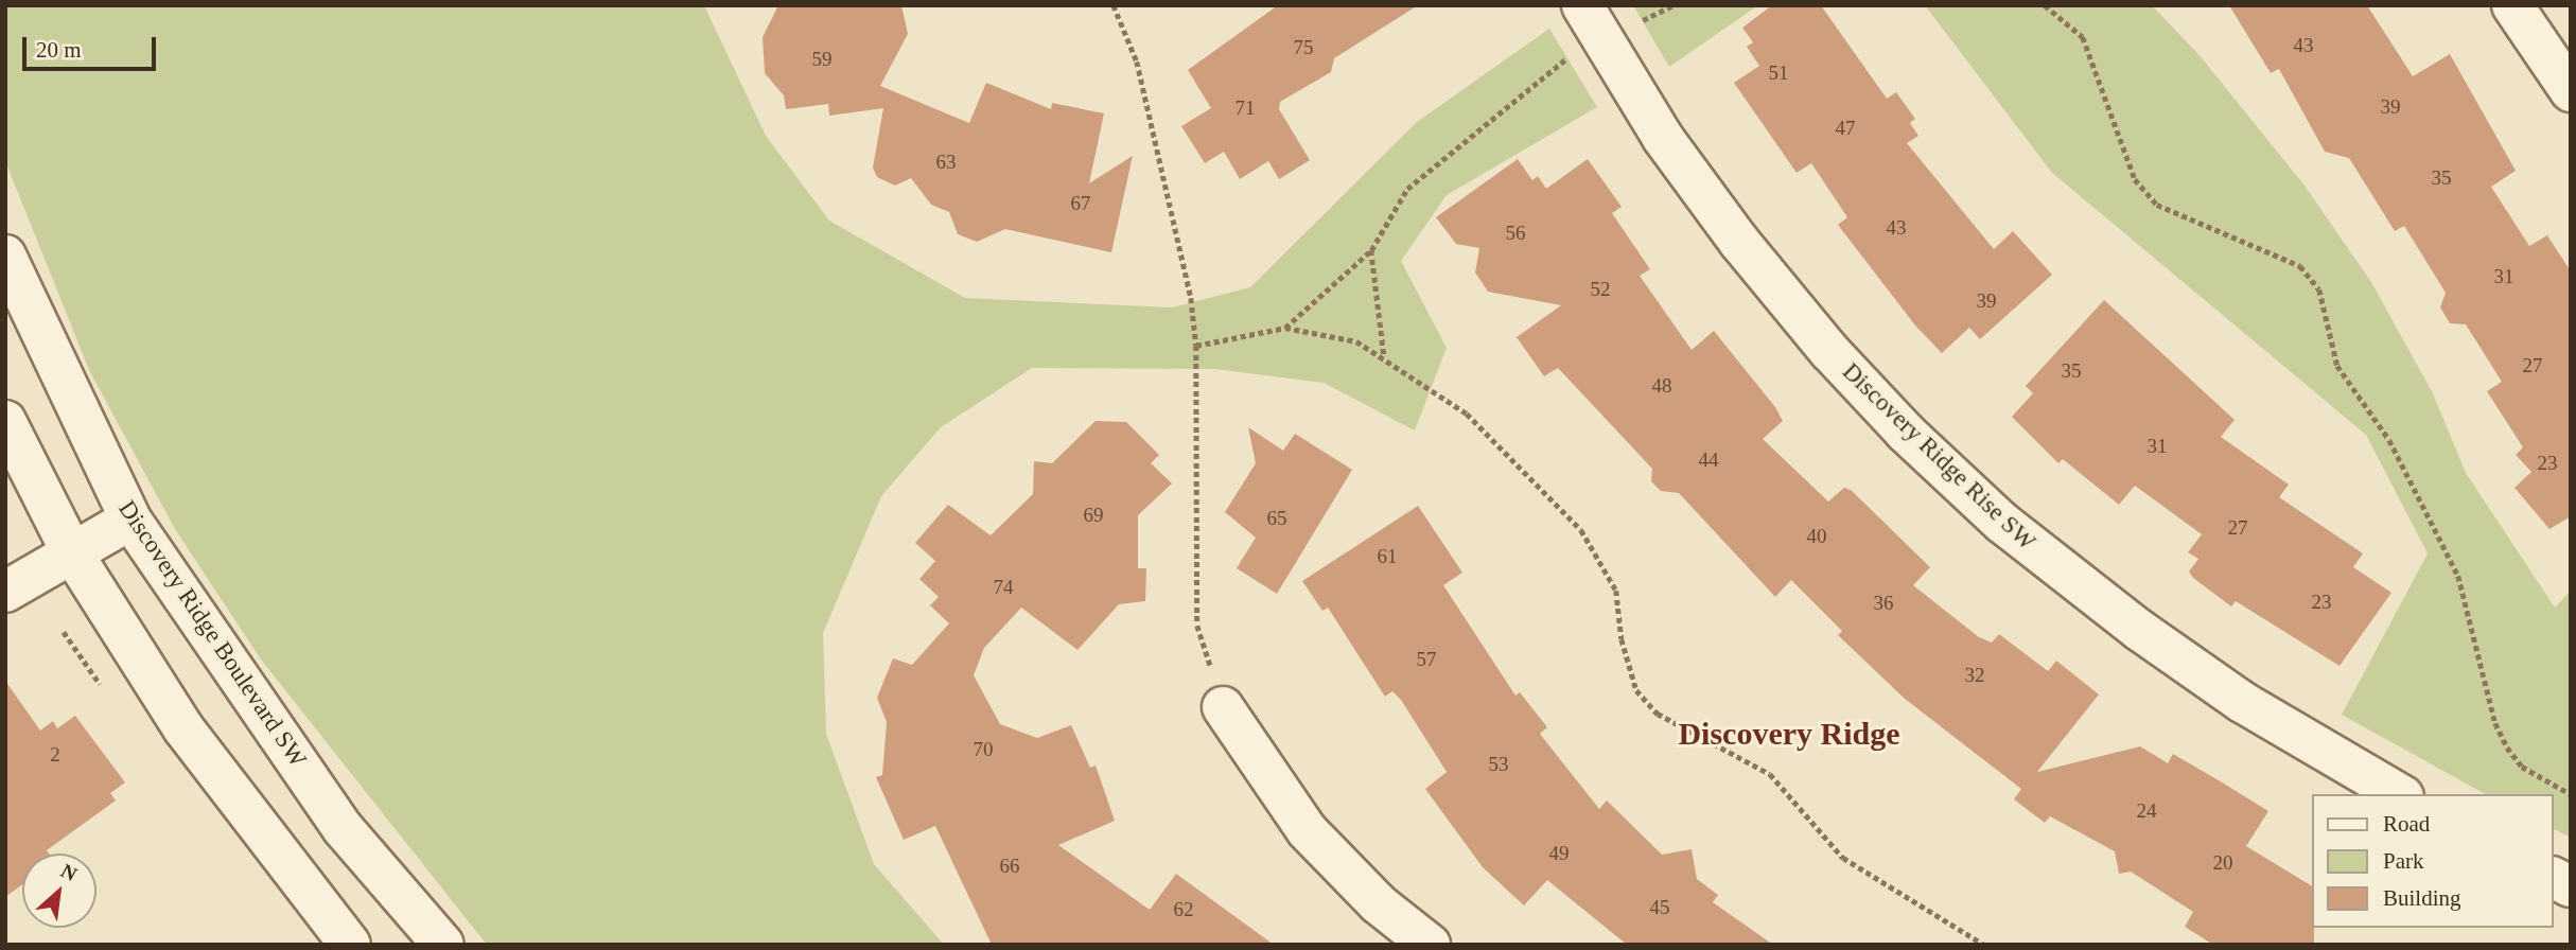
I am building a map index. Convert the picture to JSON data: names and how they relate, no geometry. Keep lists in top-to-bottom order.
{
  "streets": {
    "street": ["Discovery Ridge Rise SW", "Discovery Ridge Boulevard SW"]
  },
  "districts": ["Discovery Ridge"],
  "house_numbers": [
    "43",
    "75",
    "59",
    "51",
    "39",
    "71",
    "47",
    "63",
    "35",
    "67",
    "43",
    "56",
    "31",
    "52",
    "39",
    "27",
    "35",
    "48",
    "31",
    "44",
    "23",
    "69",
    "65",
    "27",
    "40",
    "61",
    "74",
    "23",
    "36",
    "57",
    "32",
    "70",
    "2",
    "53",
    "24",
    "49",
    "20",
    "66",
    "45",
    "62"
  ],
  "legend": ["Road", "Park", "Building"],
  "scale_bar": "20 m",
  "north": "top right"
}
